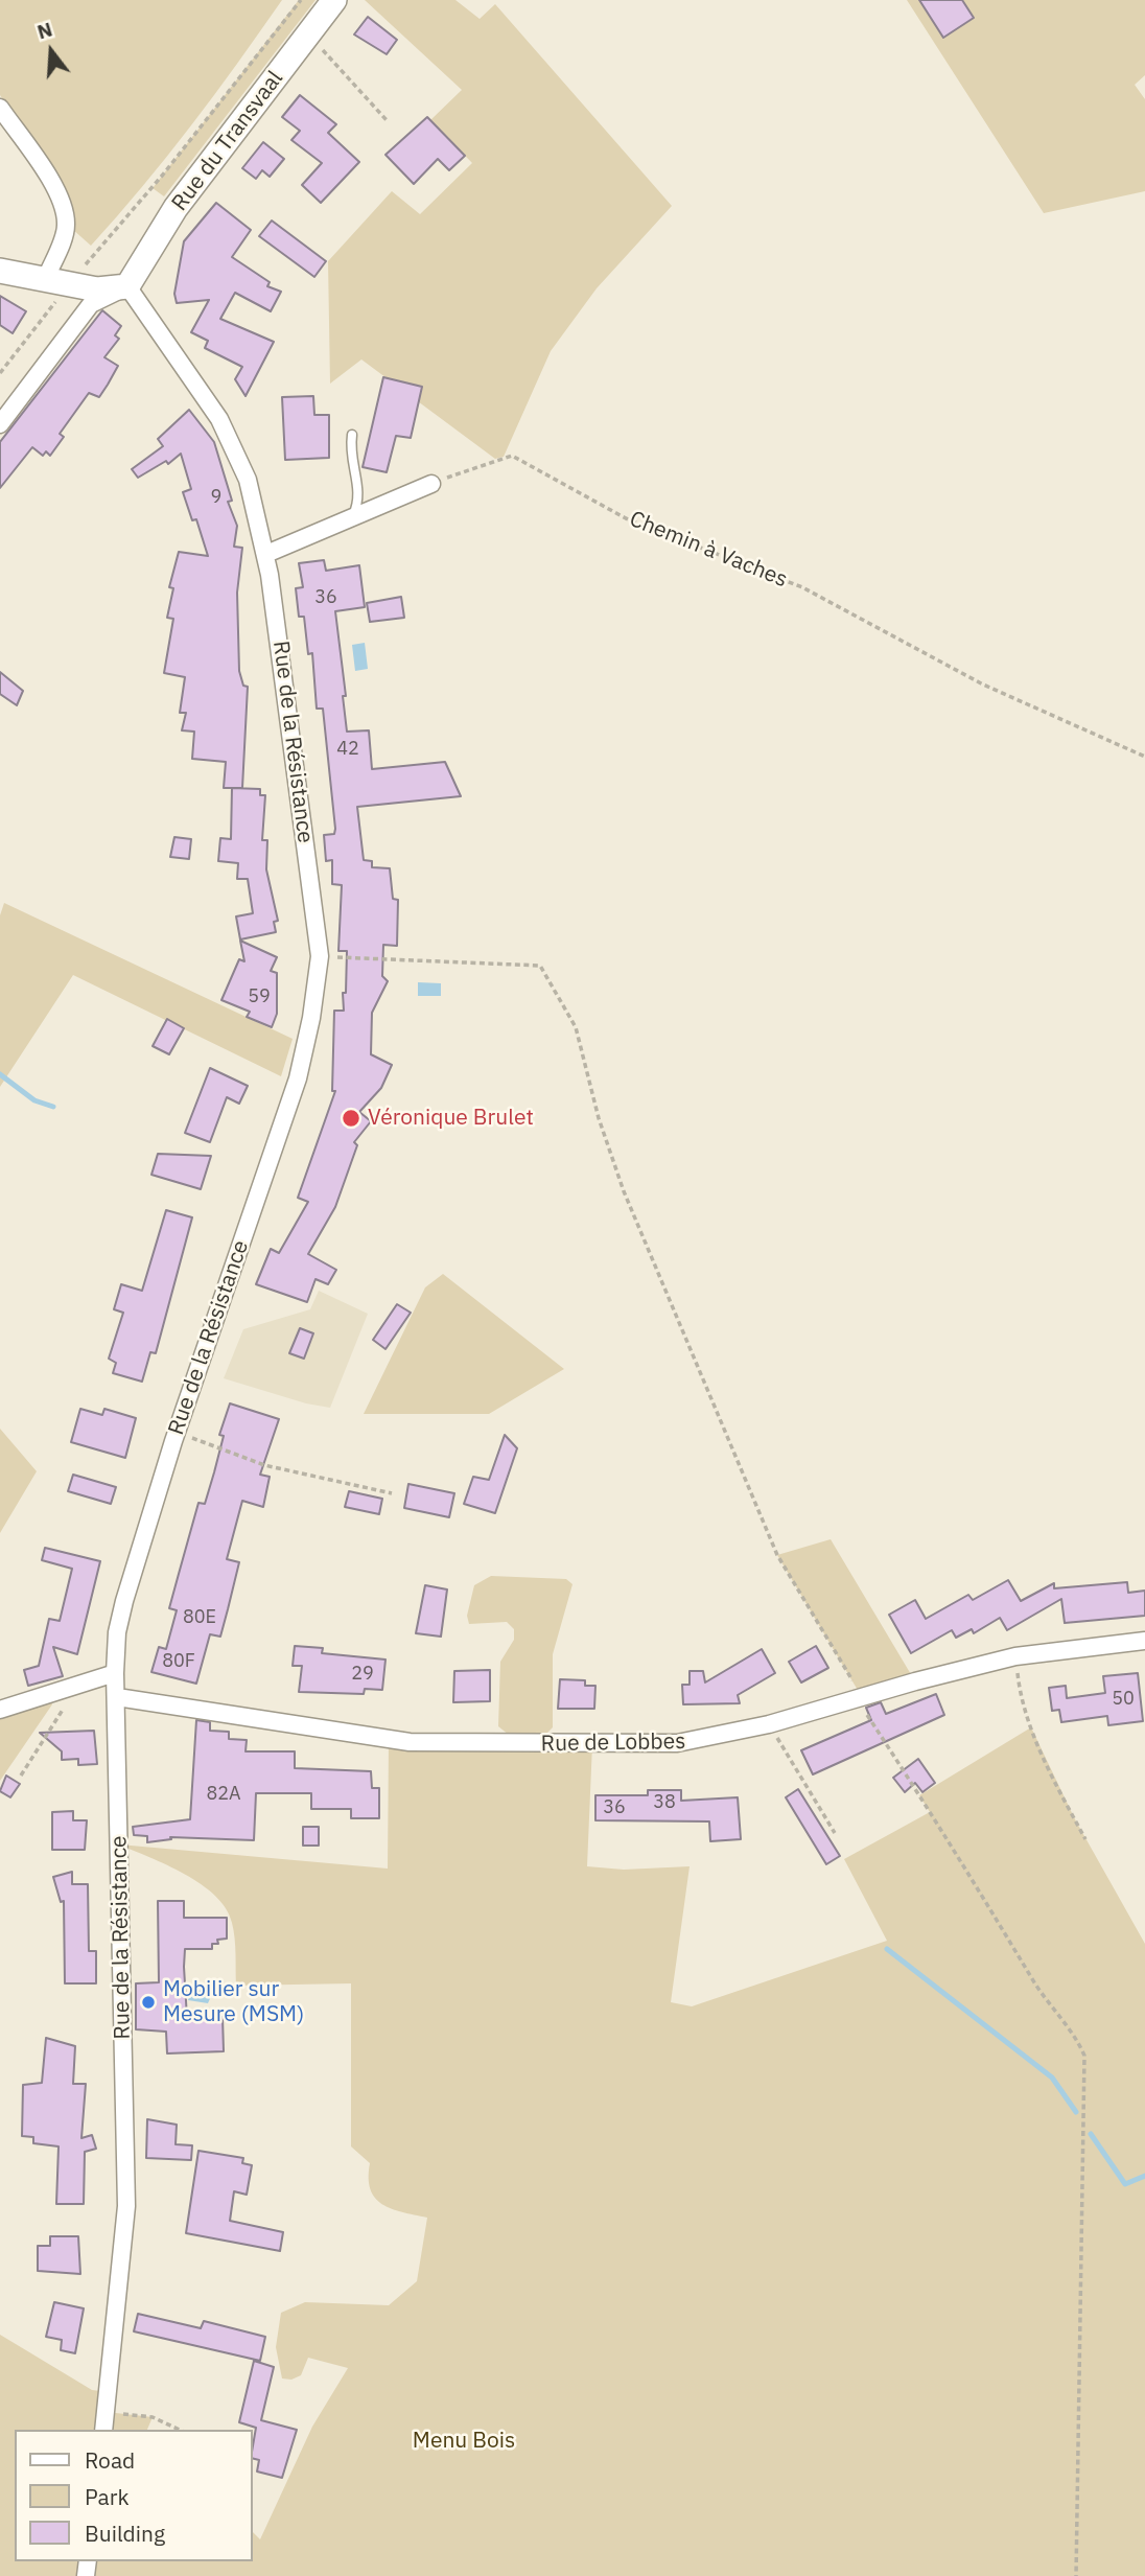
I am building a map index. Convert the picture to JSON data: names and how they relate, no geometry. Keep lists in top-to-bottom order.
{
  "streets": {
    "street": ["Rue du Transvaal", "Rue de la Résistance", "Rue de Lobbes"],
    "path": ["Chemin à Vaches"]
  },
  "crossings": [
    ["Rue du Transvaal", "Rue de la Résistance"],
    ["Rue de la Résistance", "Rue de Lobbes"]
  ],
  "parks": ["Menu Bois"],
  "places": ["Véronique Brulet", "Mobilier sur Mesure (MSM)"],
  "house_numbers": [
    "9",
    "36",
    "42",
    "59",
    "80E",
    "80F",
    "29",
    "50",
    "82A",
    "38",
    "36"
  ],
  "legend": ["Road", "Park", "Building"],
  "north": "top"
}
